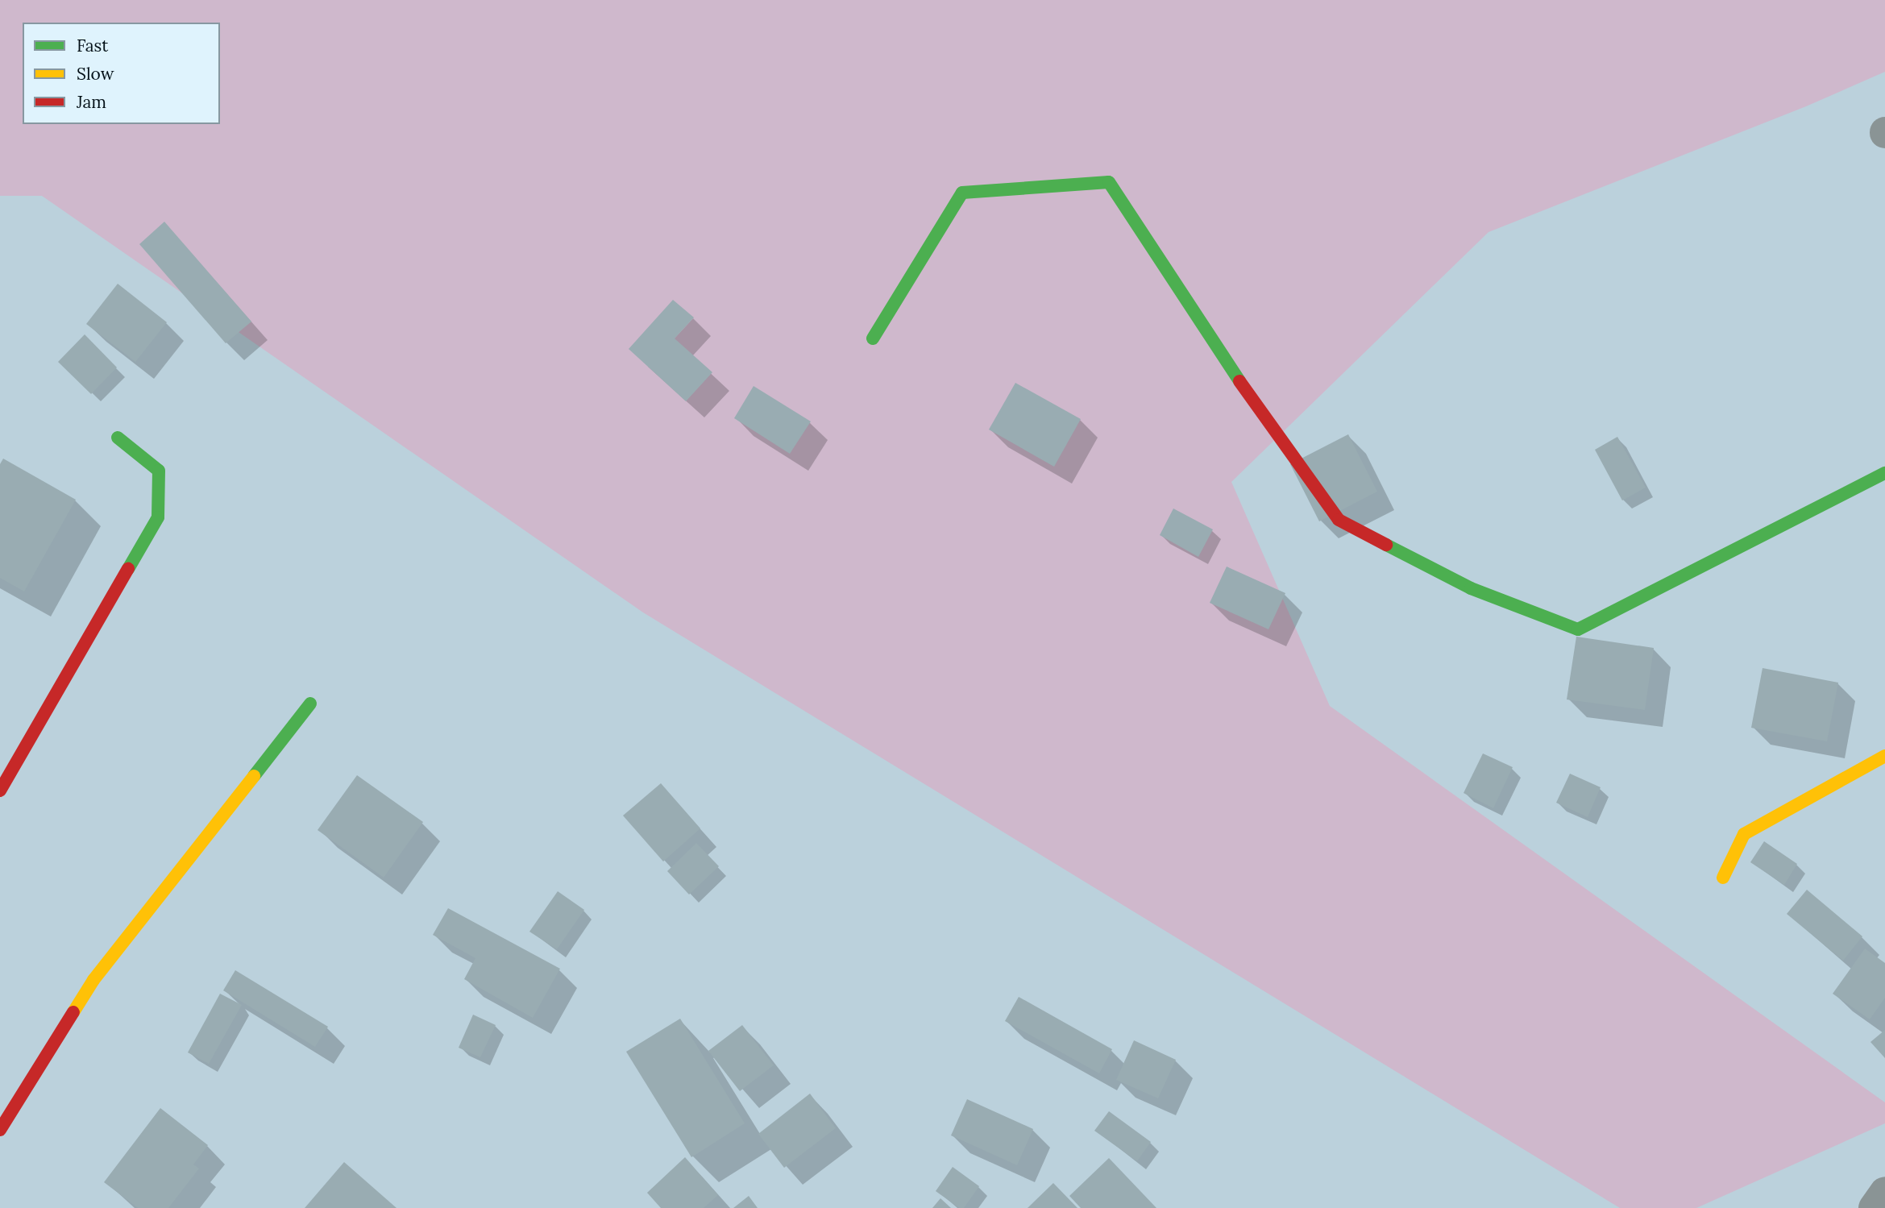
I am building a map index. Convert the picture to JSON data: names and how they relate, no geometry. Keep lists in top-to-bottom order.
{
  "legend": ["Fast", "Slow", "Jam"]
}
